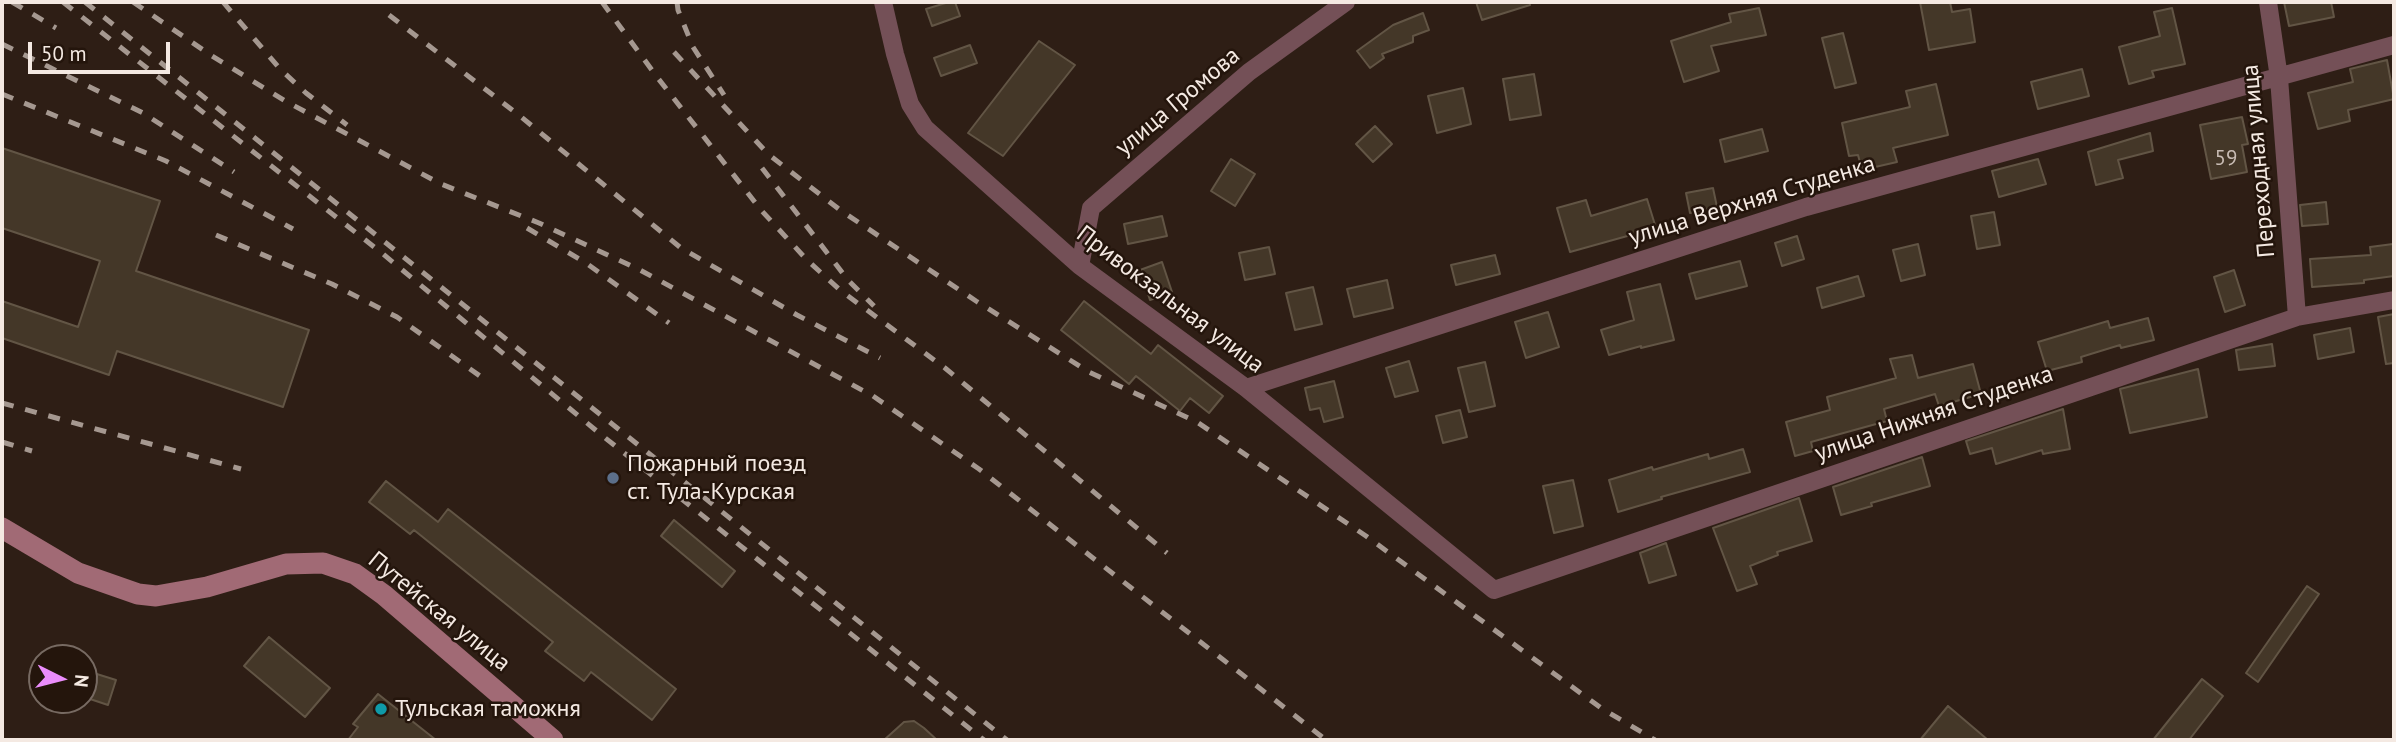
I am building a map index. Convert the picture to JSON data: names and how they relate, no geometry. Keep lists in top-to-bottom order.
{
  "streets": {
    "street": [
      "улица Громова",
      "Переходная улица",
      "улица Верхняя Cтуденка",
      "Привокзальная улица",
      "улица Нижняя Cтуденкa",
      "Путейская улица"
    ]
  },
  "crossings": [
    ["улица Громова", "Привокзальная улица"],
    ["Переходная улица", "улица Верхняя Cтуденка"],
    ["Переходная улица", "улица Нижняя Cтуденкa"],
    ["улица Верхняя Cтуденка", "Привокзальная улица"],
    ["Привокзальная улица", "улица Нижняя Cтуденкa"]
  ],
  "places": ["Пожарный поезд ст. Тула-Курская", "Тульская таможня"],
  "house_numbers": ["59"],
  "scale_bar": "50 m",
  "north": "right"
}
